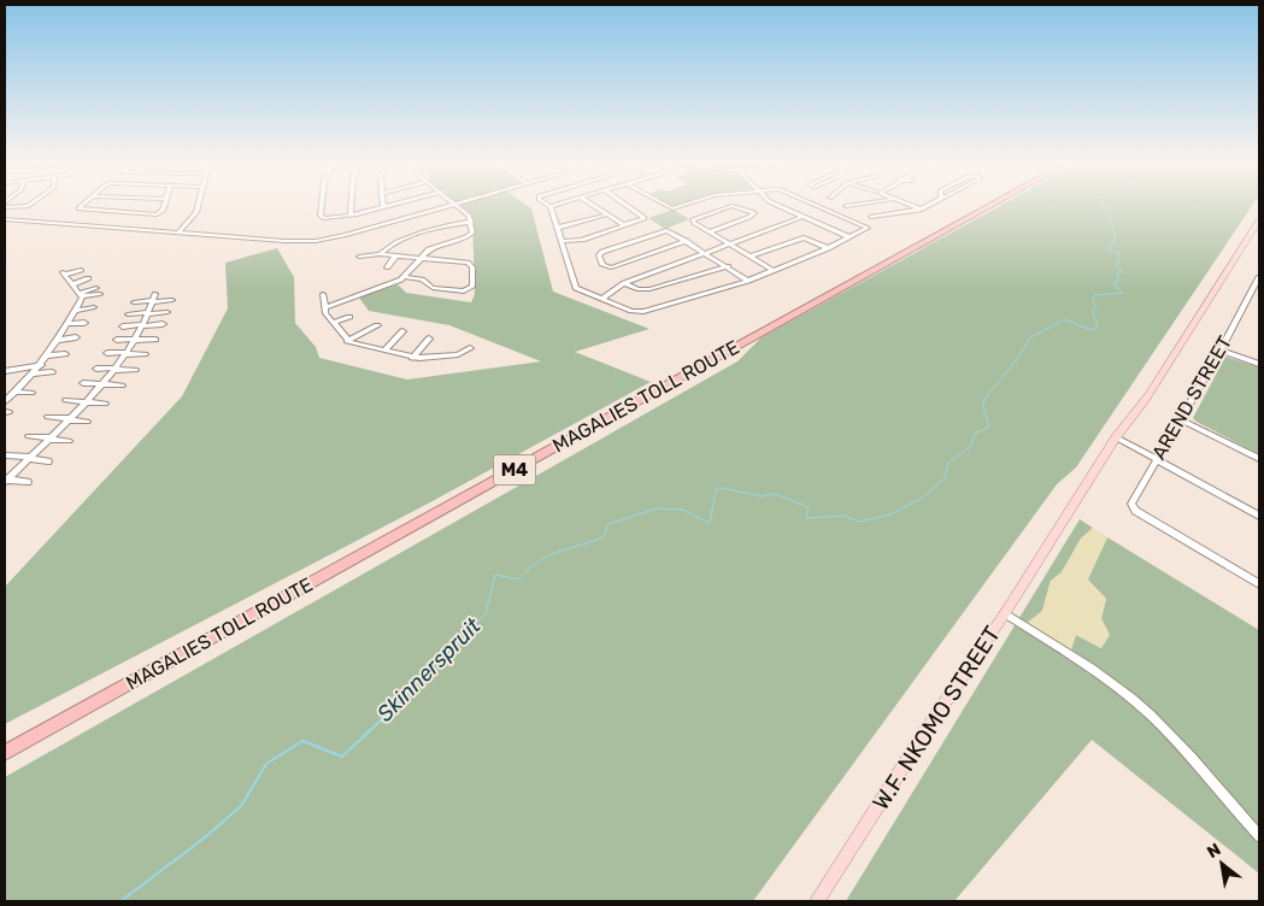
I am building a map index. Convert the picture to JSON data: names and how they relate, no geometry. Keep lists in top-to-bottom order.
{
  "streets": {
    "highway": ["MAGALIES TOLL ROUTE", "M4"],
    "main road": ["W.F. NKOMO STREET"],
    "street": ["AREND STREET"]
  },
  "water": ["Skinnerspruit"],
  "north": "top left"
}
